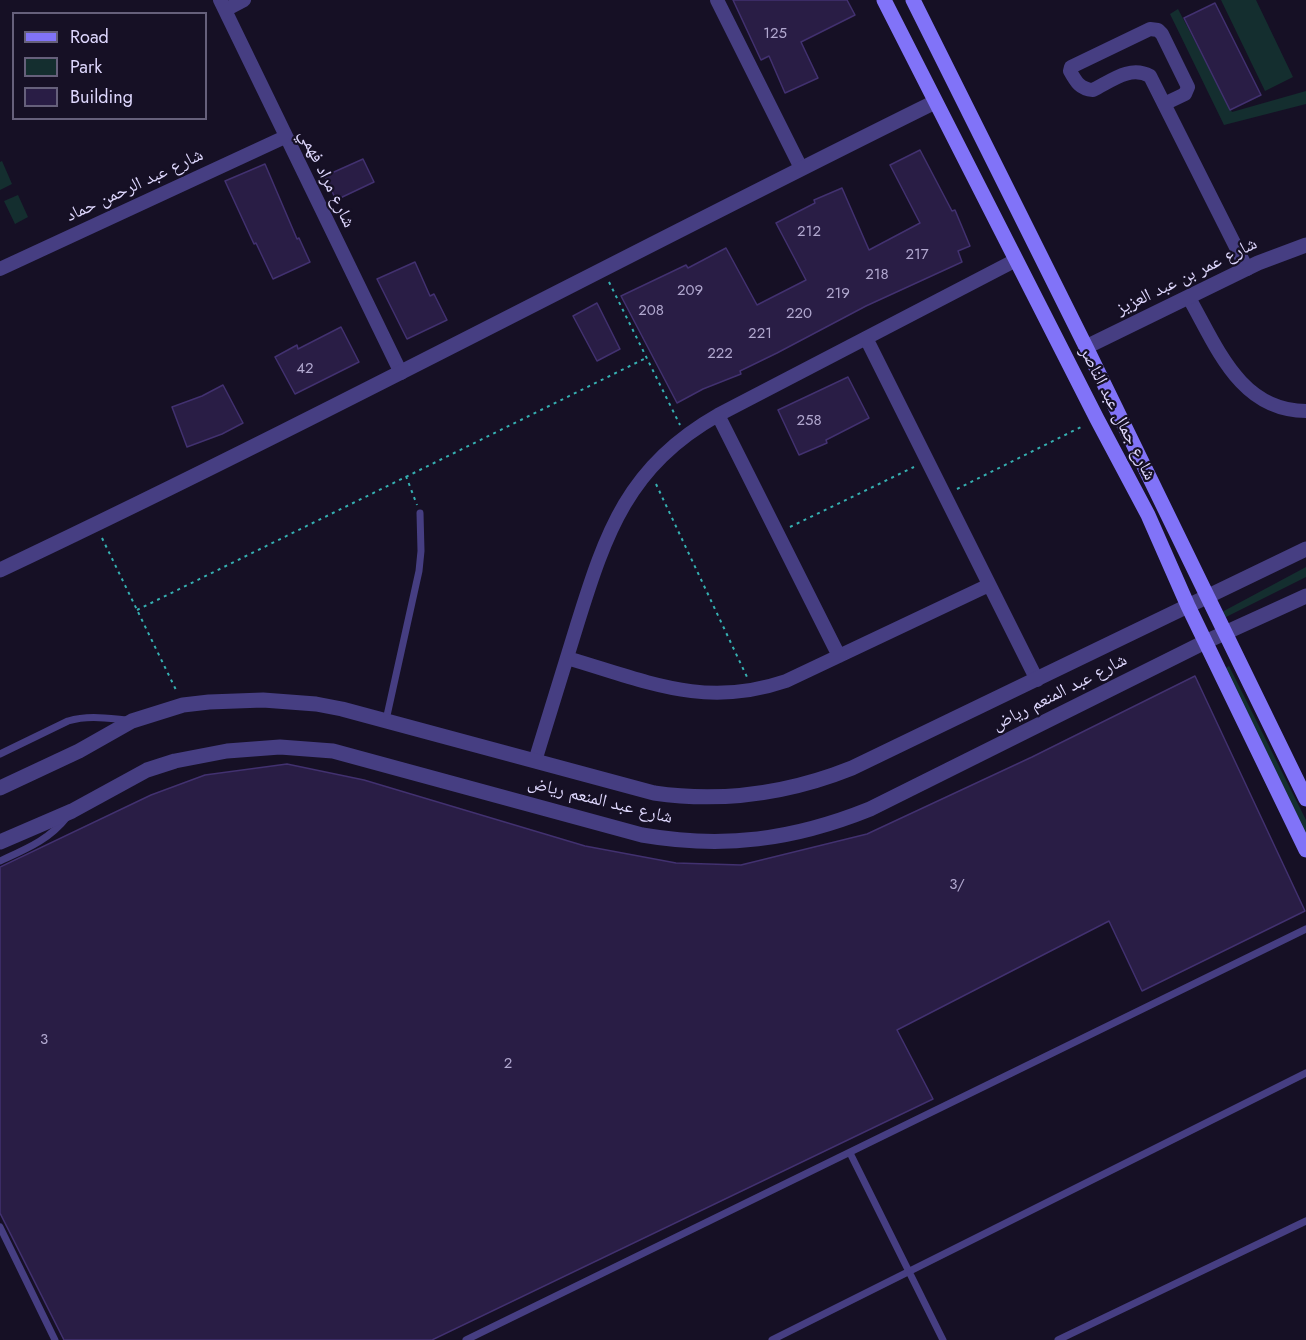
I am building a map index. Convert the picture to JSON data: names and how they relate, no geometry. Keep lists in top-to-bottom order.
{
  "streets": {
    "main road": ["شارع جمال عبد الناصر"],
    "street": [
      "شارع مراد فهمي",
      "شارع عبد الرحمن حماد",
      "شارع عمر بن عبد العزيز",
      "شارع عبد المنعم رياض"
    ]
  },
  "crossings": [
    ["شارع مراد فهمي", "شارع عبد الرحمن حماد"],
    ["شارع عمر بن عبد العزيز", "شارع جمال عبد الناصر"],
    ["شارع جمال عبد الناصر", "شارع عبد المنعم رياض"]
  ],
  "house_numbers": [
    "125",
    "212",
    "217",
    "218",
    "209",
    "219",
    "208",
    "220",
    "221",
    "222",
    "42",
    "258",
    "3/",
    "3",
    "2"
  ],
  "legend": ["Road", "Park", "Building"]
}
